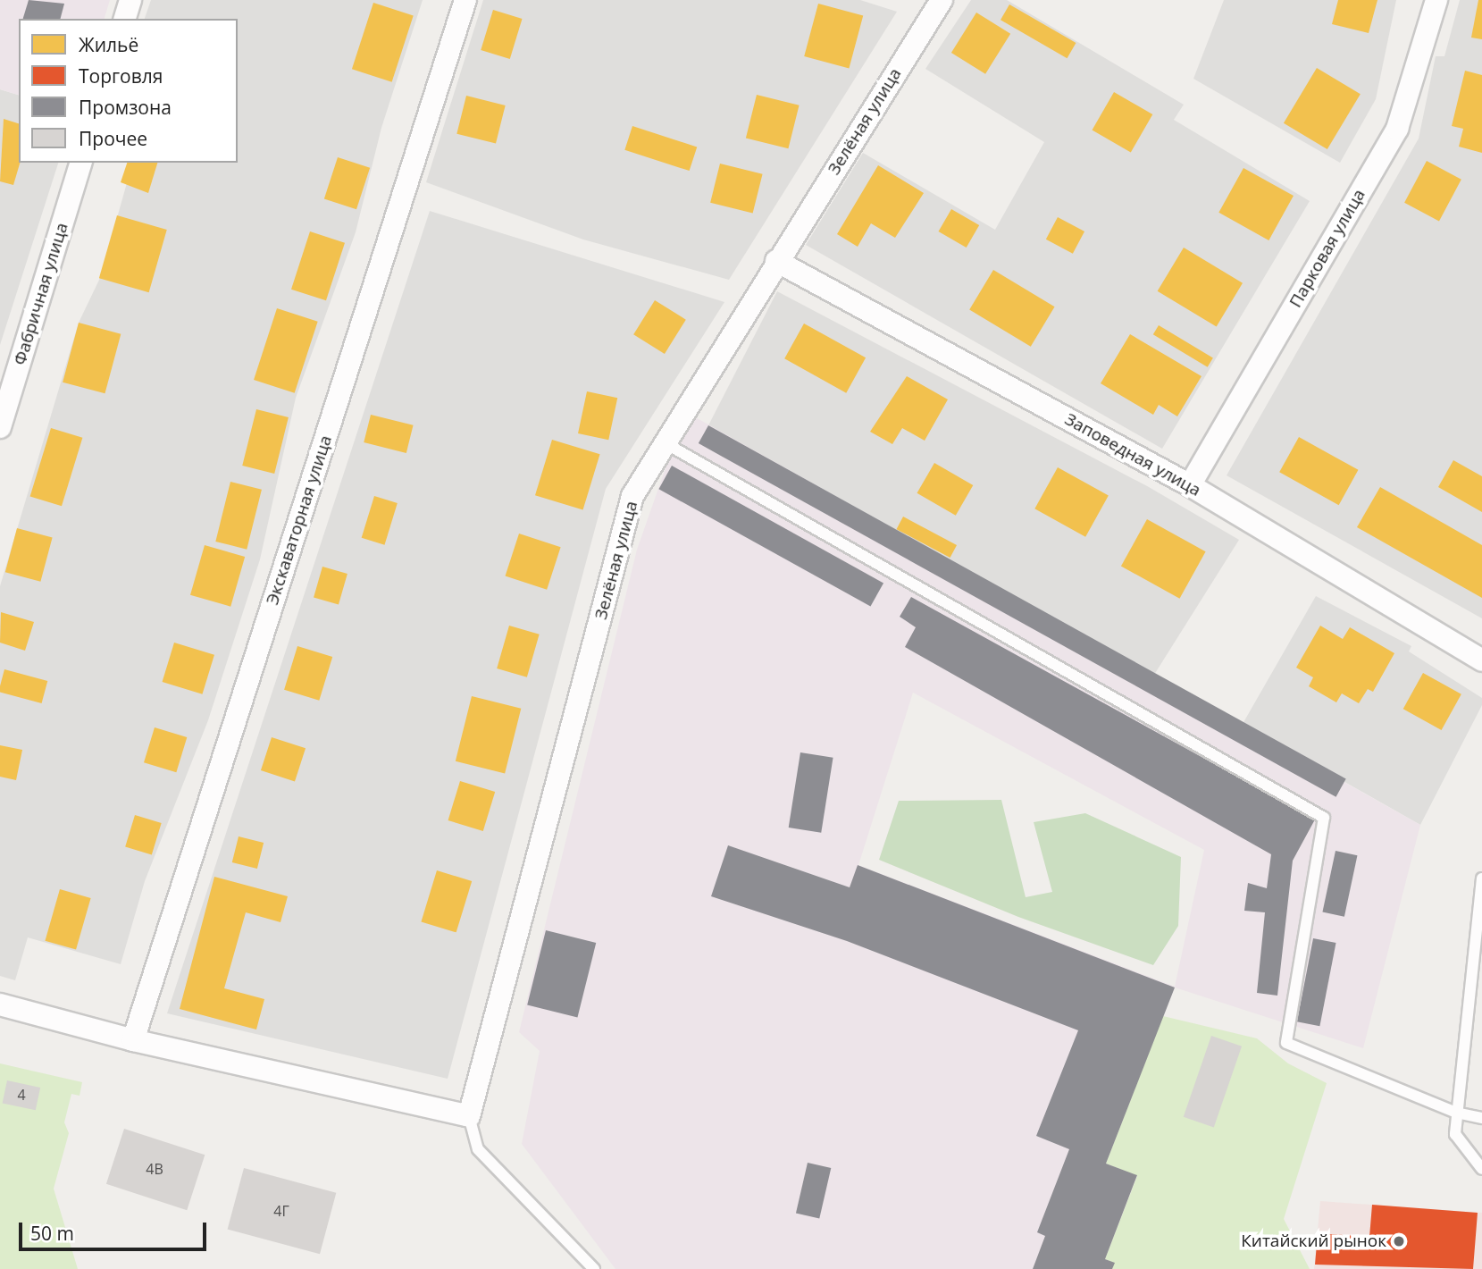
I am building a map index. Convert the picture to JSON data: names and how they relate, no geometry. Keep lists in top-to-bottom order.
{
  "streets": {
    "street": [
      "Зелёная улица",
      "Парковая улица",
      "Фабричная улица",
      "Заповедная улица",
      "Экскаваторная улица"
    ]
  },
  "crossings": [
    ["Зелёная улица", "Заповедная улица"],
    ["Парковая улица", "Заповедная улица"]
  ],
  "places": ["Китайский рынок"],
  "house_numbers": ["4", "4В", "4Г"],
  "legend": [
    "Жильё",
    "Торговля",
    "Промзона",
    "Прочее"
  ],
  "scale_bar": "50 m"
}
